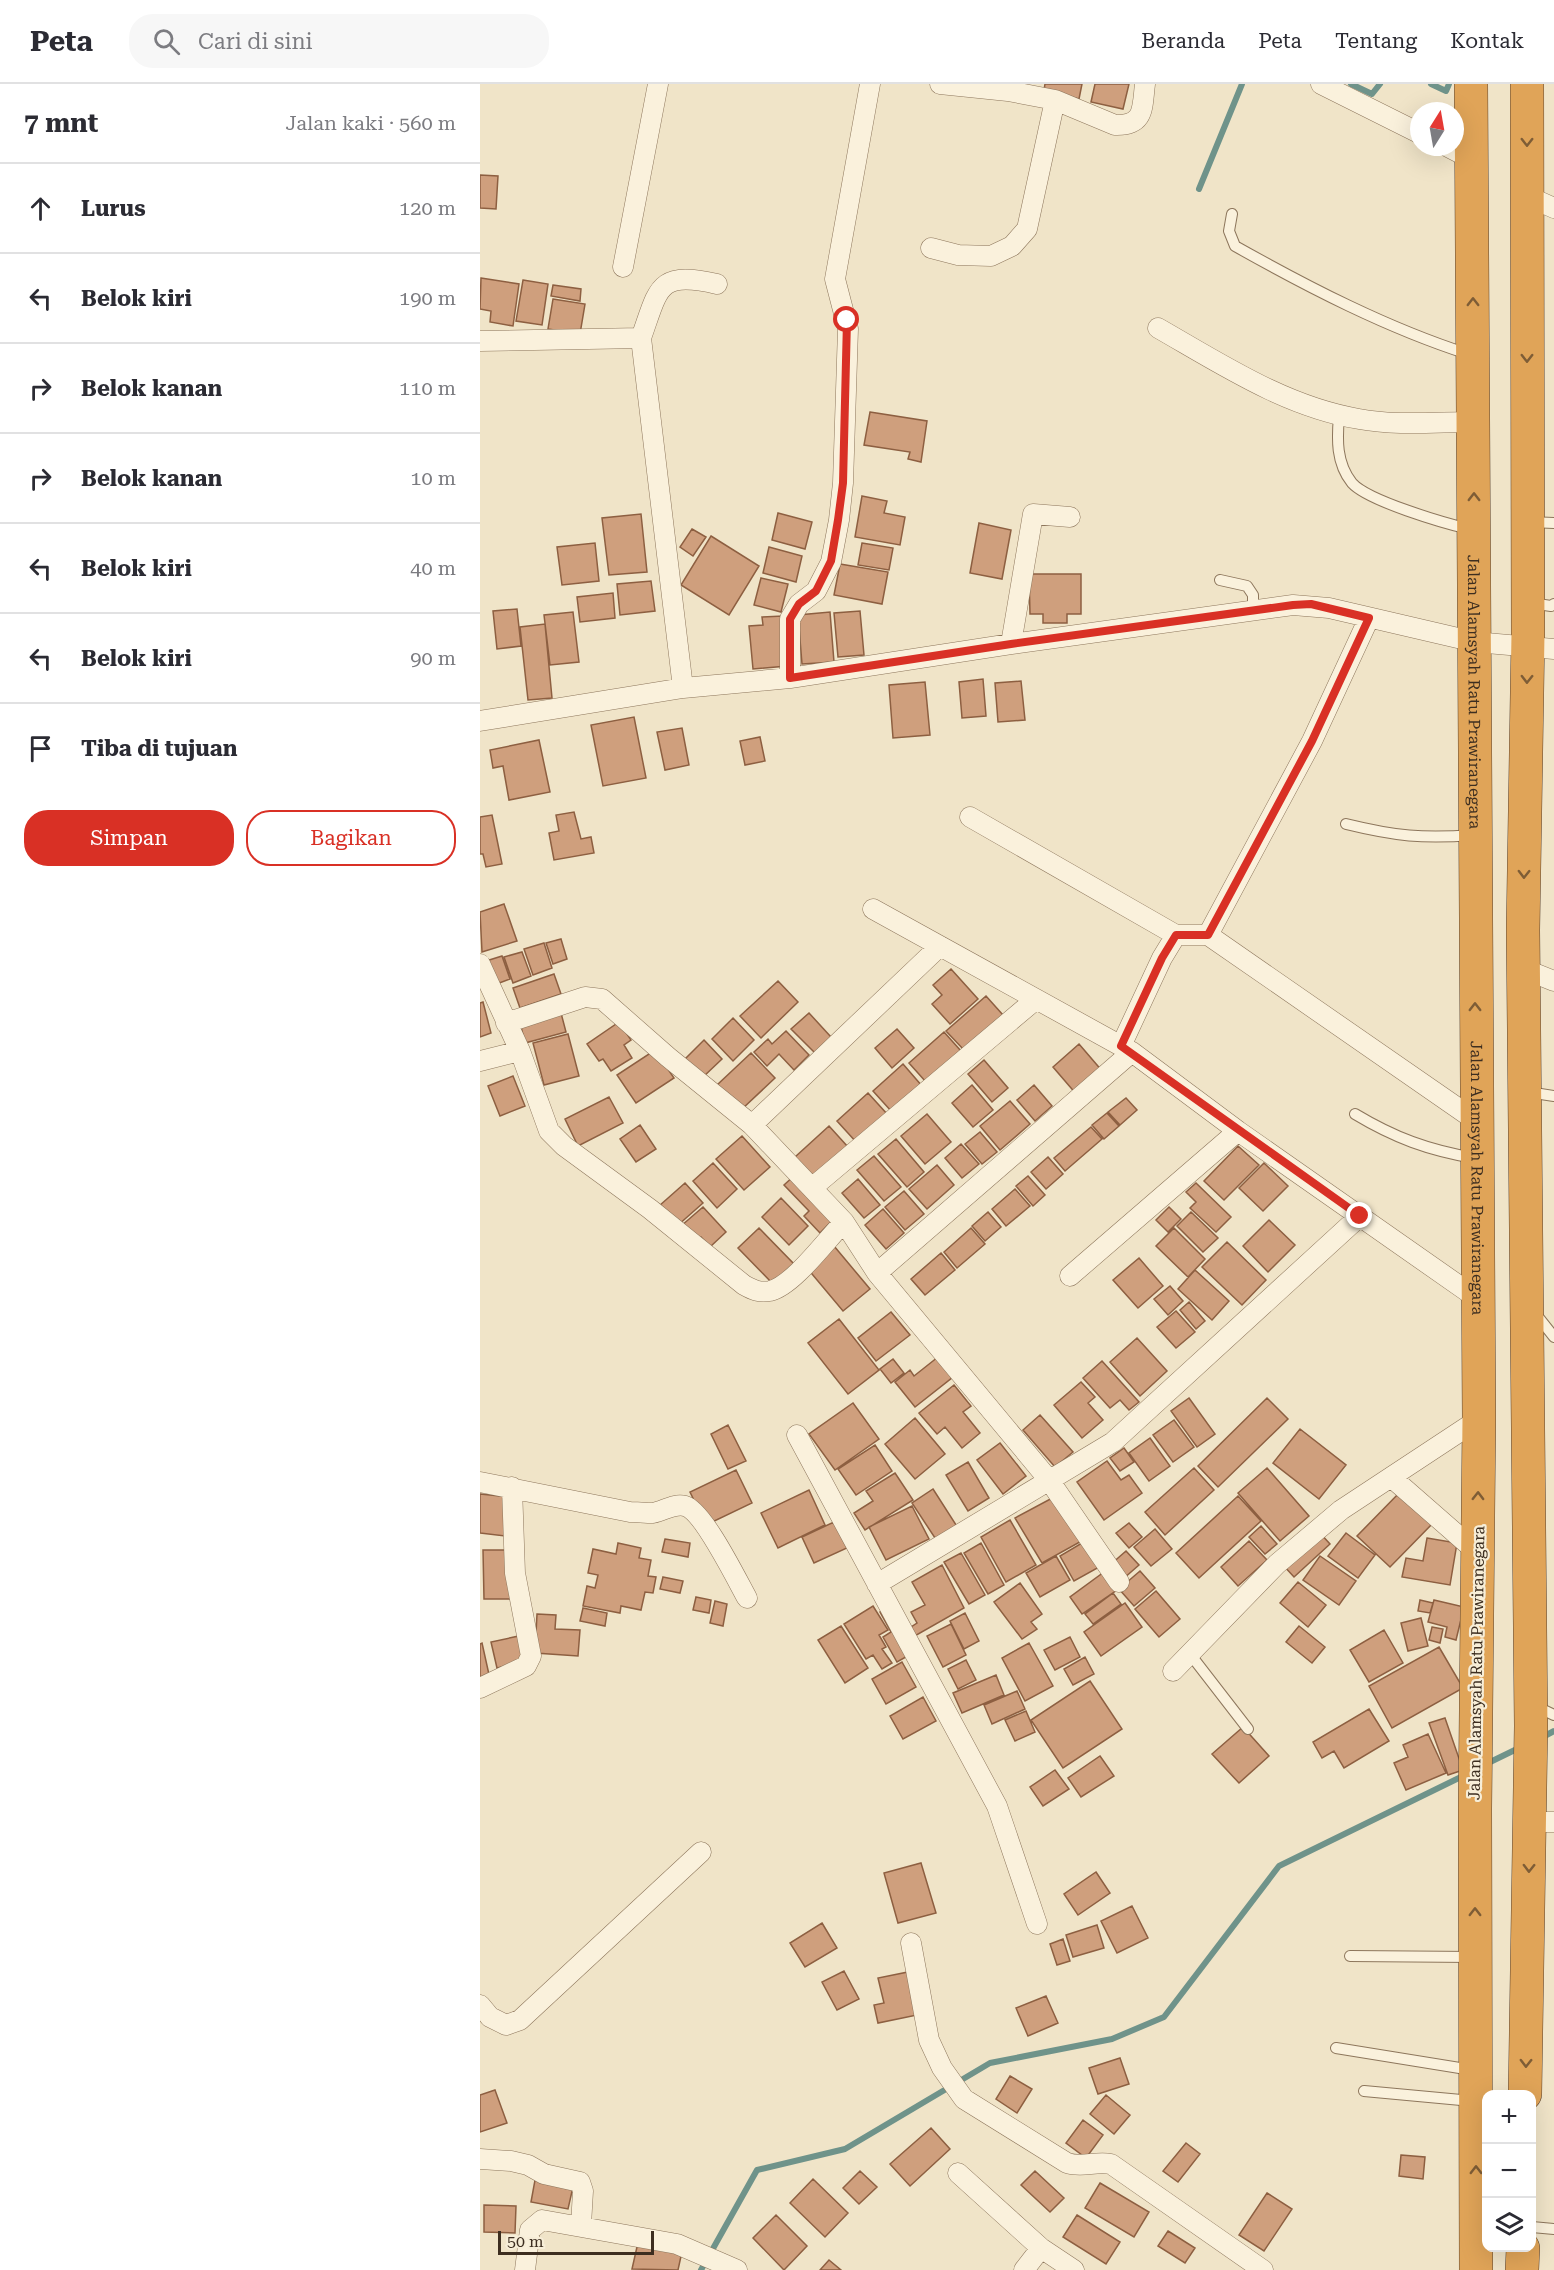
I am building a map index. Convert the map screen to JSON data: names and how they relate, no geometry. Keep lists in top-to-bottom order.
{
  "streets": {
    "highway": ["Jalan Alamsyah Ratu Prawiranegara"]
  },
  "scale_bar": "50 m",
  "north": "top",
  "page": {
    "header": "Peta",
    "search": "Cari di sini",
    "nav": [
      "Beranda",
      "Peta",
      "Tentang",
      "Kontak"
    ],
    "heading": ["7 mnt", "Jalan kaki · 560 m"],
    "list": [
      ["Lurus", "120 m"],
      ["Belok kiri", "190 m"],
      ["Belok kanan", "110 m"],
      ["Belok kanan", "10 m"],
      ["Belok kiri", "40 m"],
      ["Belok kiri", "90 m"],
      "Tiba di tujuan"
    ],
    "buttons": ["Simpan", "Bagikan"],
    "map_buttons": ["+", "−"],
    "scale": "50 m"
  }
}
